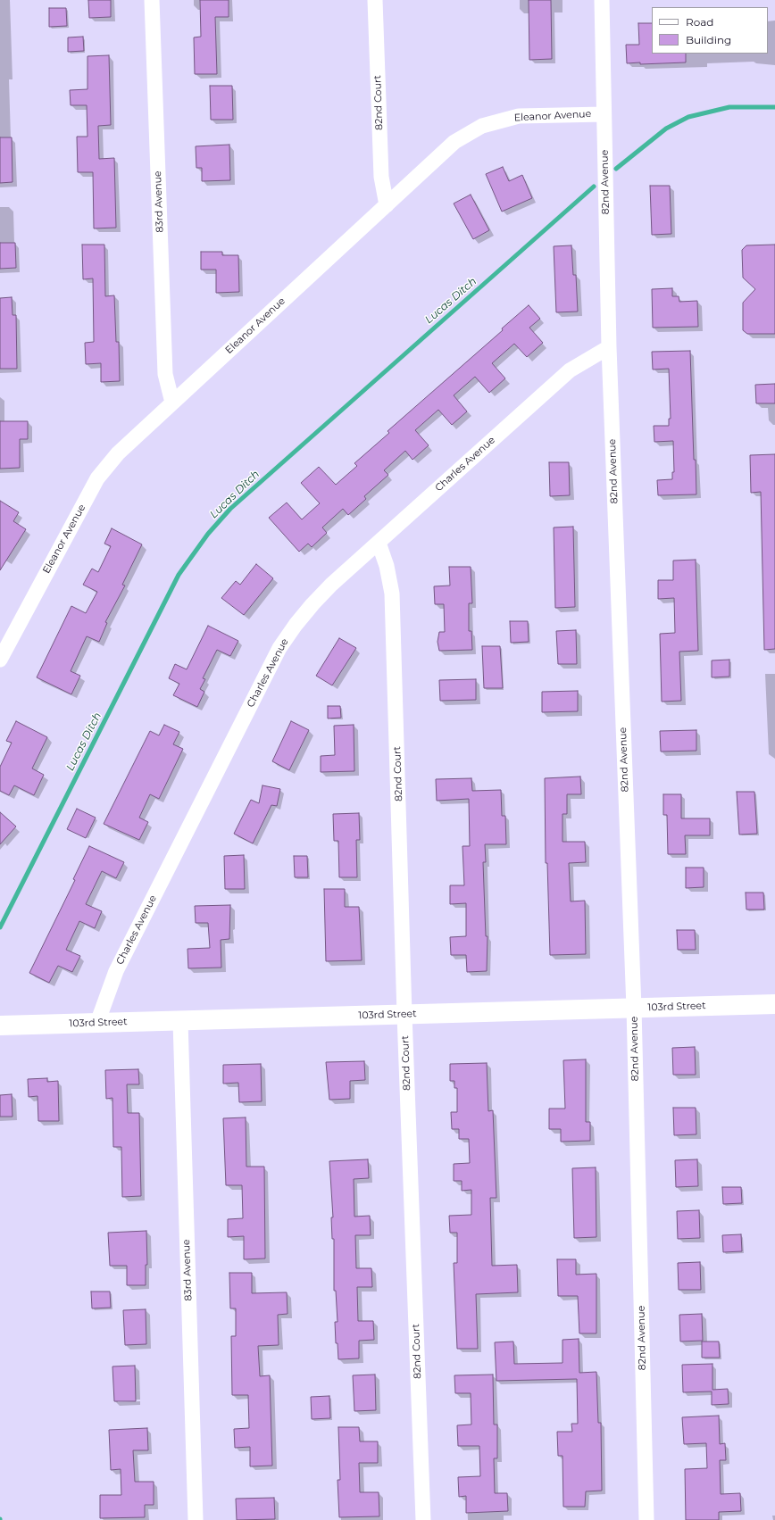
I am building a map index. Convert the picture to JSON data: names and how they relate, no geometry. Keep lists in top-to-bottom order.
{
  "streets": {
    "street": [
      "82nd Court",
      "Eleanor Avenue",
      "82nd Avenue",
      "83rd Avenue",
      "Charles Avenue",
      "103rd Street"
    ]
  },
  "crossings": [
    ["82nd Court", "Eleanor Avenue"],
    ["82nd Court", "Charles Avenue"],
    ["82nd Court", "103rd Street"],
    ["Eleanor Avenue", "82nd Avenue"],
    ["Eleanor Avenue", "83rd Avenue"],
    ["82nd Avenue", "Charles Avenue"],
    ["82nd Avenue", "103rd Street"],
    ["83rd Avenue", "103rd Street"],
    ["Charles Avenue", "103rd Street"]
  ],
  "water": ["Lucas Ditch"],
  "legend": ["Road", "Building"]
}
